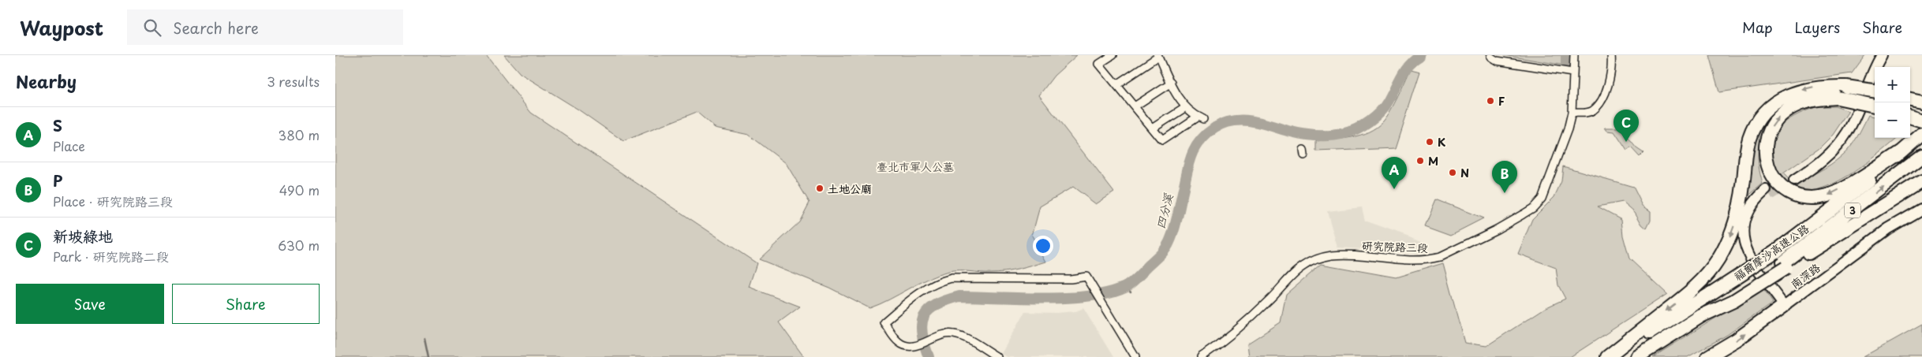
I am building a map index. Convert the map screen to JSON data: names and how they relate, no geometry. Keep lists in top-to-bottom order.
{
  "streets": {
    "highway": ["3", "福爾摩沙高速公路"],
    "main road": ["南深路"],
    "street": ["研究院路三段"]
  },
  "water": ["四分溪"],
  "parks": ["臺北市軍人公墓"],
  "places": [
    "F",
    "K",
    "M",
    "N",
    "土地公廟"
  ],
  "page": {
    "header": "Waypost",
    "search": "Search here",
    "nav": ["Map", "Layers", "Share"],
    "heading": ["Nearby", "3 results"],
    "map_buttons": ["+", "−"],
    "list": [
      {
        "mark": "A",
        "name": "S",
        "note": "Place",
        "value": "380 m"
      },
      {
        "mark": "B",
        "name": "P",
        "note": "Place · 研究院路三段",
        "value": "490 m"
      },
      {
        "mark": "C",
        "name": "新坡綠地",
        "note": "Park · 研究院路二段",
        "value": "630 m"
      }
    ],
    "pins": ["C", "A", "B"],
    "buttons": ["Save", "Share"]
  }
}
